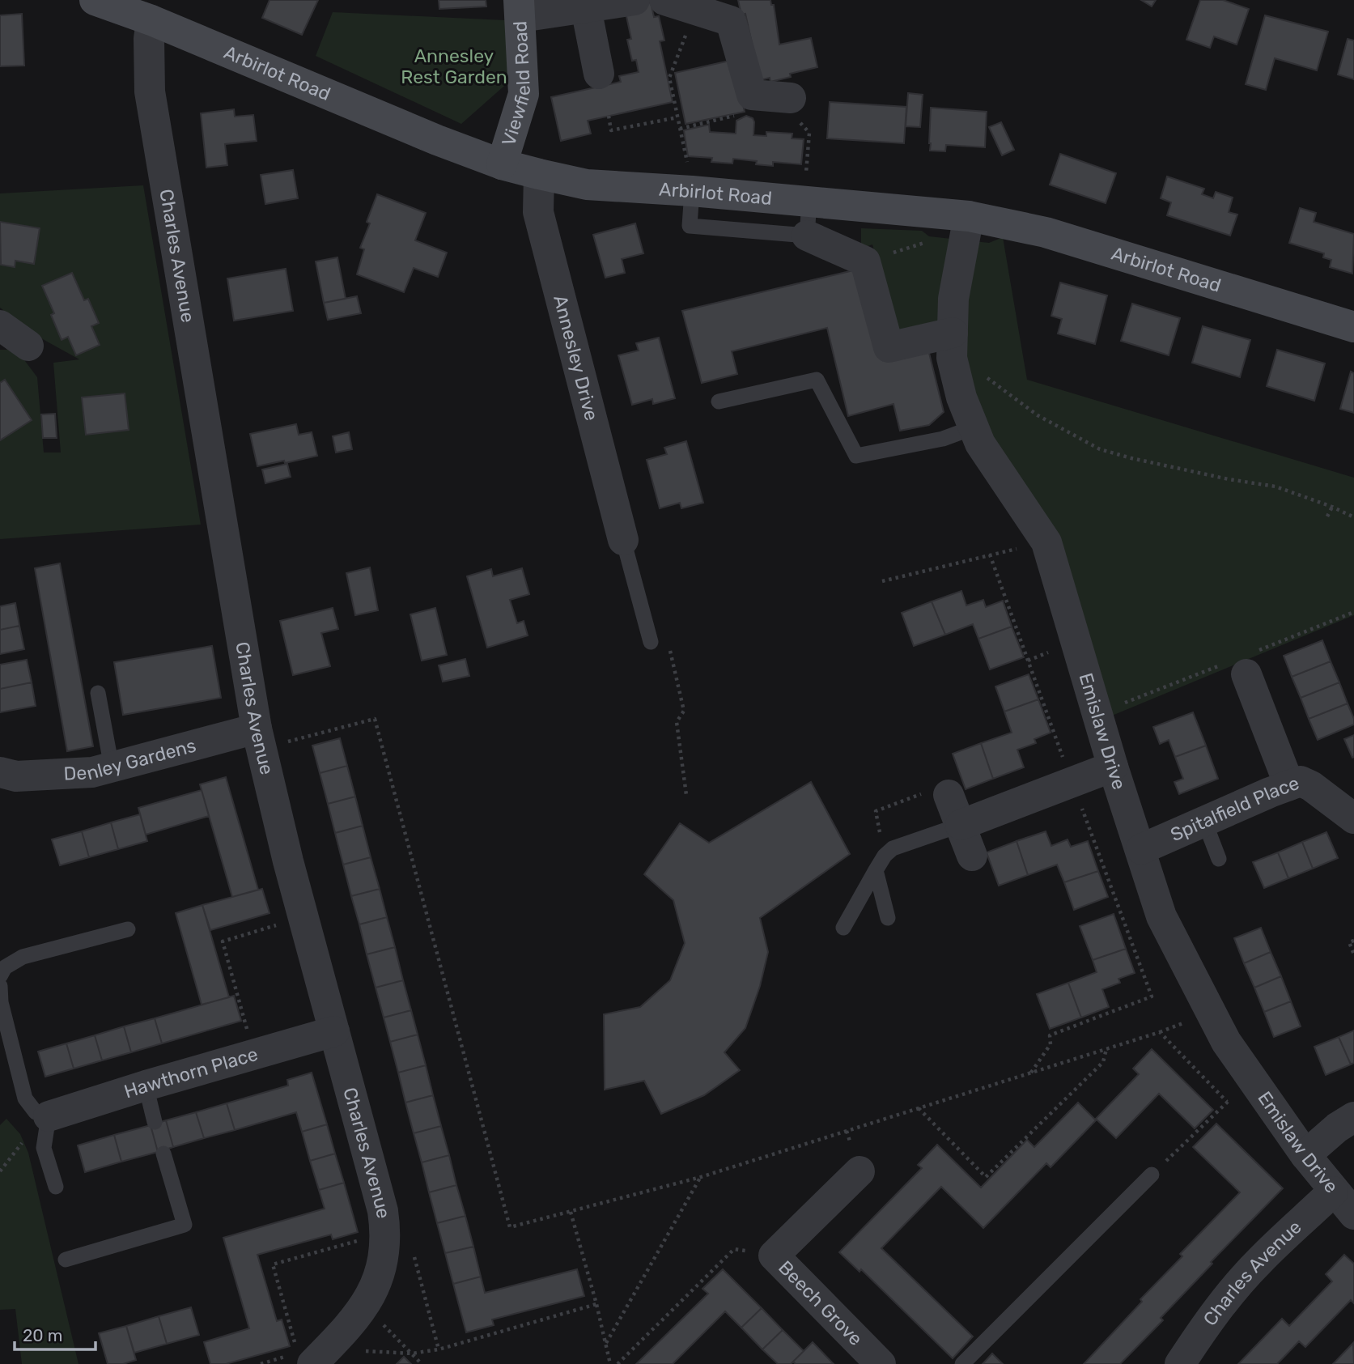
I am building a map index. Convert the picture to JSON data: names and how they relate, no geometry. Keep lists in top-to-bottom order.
{
  "streets": {
    "main road": ["Arbirlot Road", "Viewfield Road"],
    "street": [
      "Charles Avenue",
      "Annesley Drive",
      "Emislaw Drive",
      "Denley Gardens",
      "Spitalfield Place",
      "Hawthorn Place",
      "Beech Grove"
    ]
  },
  "crossings": [
    ["Arbirlot Road", "Viewfield Road"],
    ["Arbirlot Road", "Charles Avenue"],
    ["Arbirlot Road", "Annesley Drive"],
    ["Arbirlot Road", "Emislaw Drive"],
    ["Charles Avenue", "Emislaw Drive"],
    ["Charles Avenue", "Denley Gardens"],
    ["Charles Avenue", "Hawthorn Place"],
    ["Emislaw Drive", "Spitalfield Place"]
  ],
  "parks": ["Annesley Rest Garden"],
  "scale_bar": "20 m"
}
